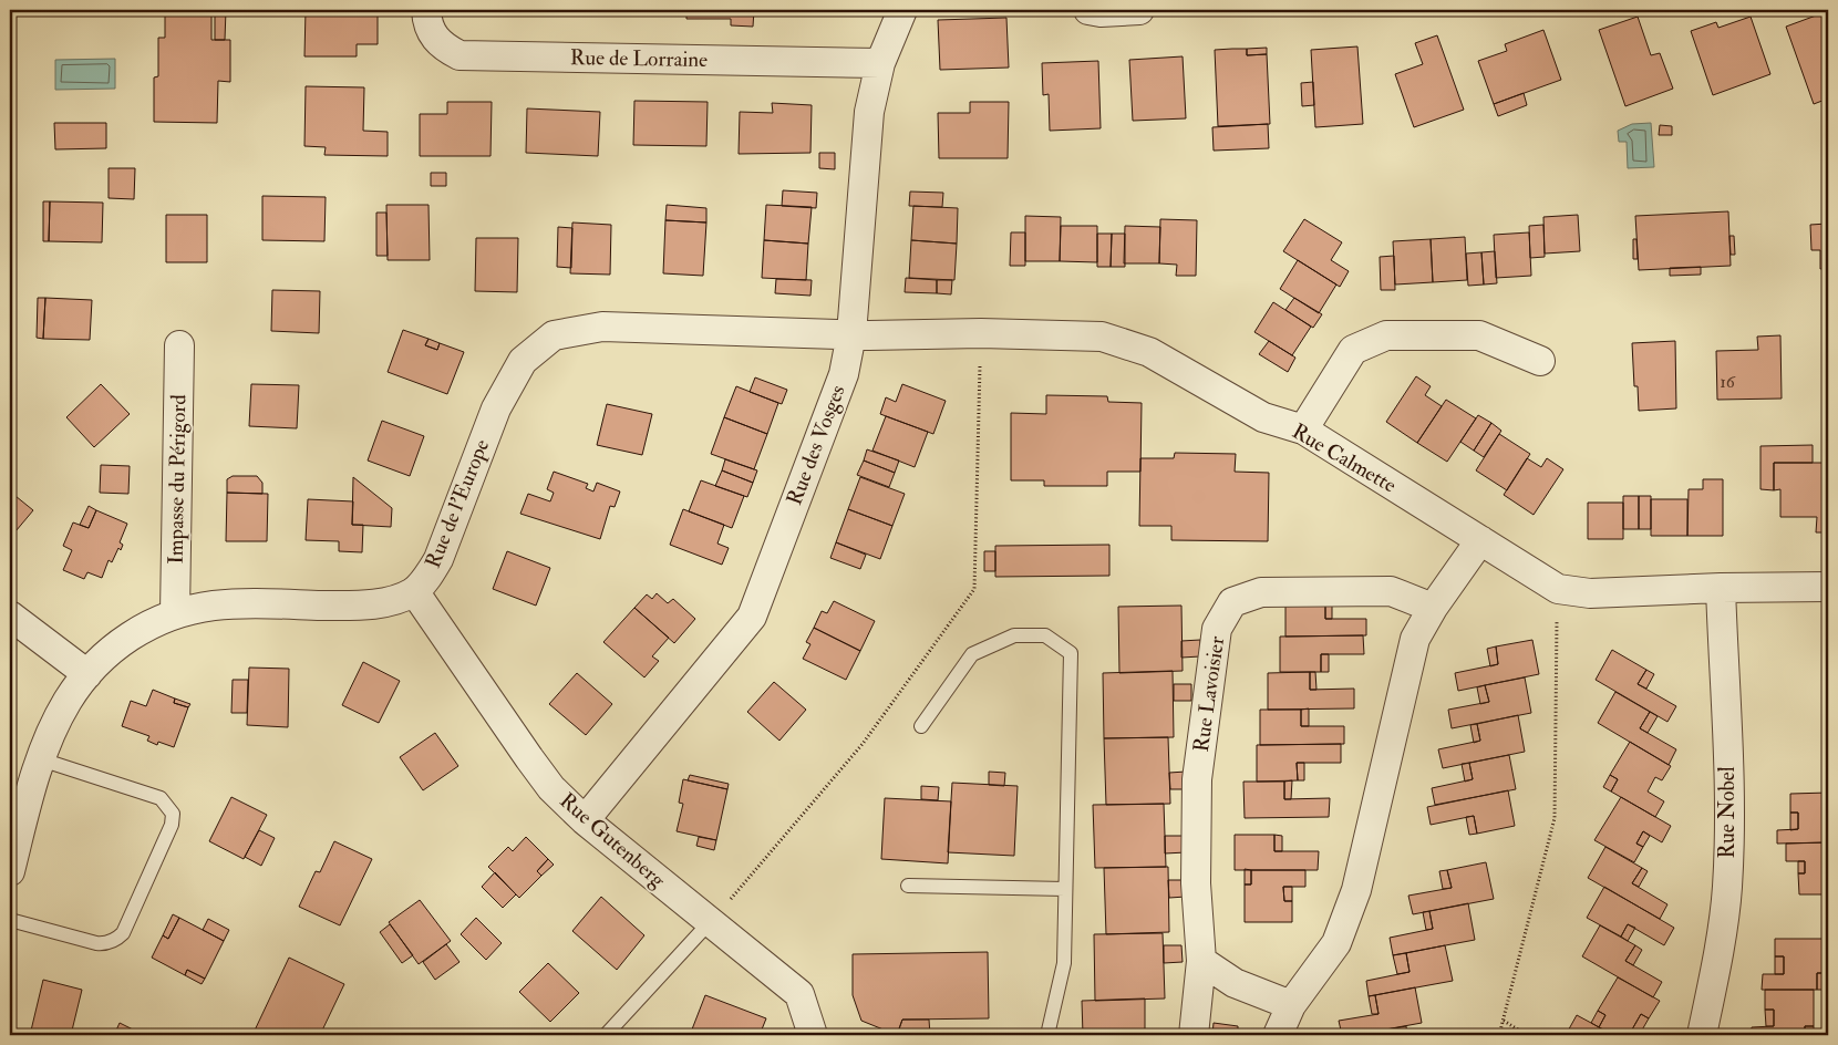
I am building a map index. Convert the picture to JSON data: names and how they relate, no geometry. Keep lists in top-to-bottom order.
{
  "streets": {
    "street": [
      "Rue de Lorraine",
      "Rue des Vosges",
      "Rue Calmette",
      "Impasse du Périgord",
      "Rue de l'Europe",
      "Rue Lavoisier",
      "Rue Nobel",
      "Rue Gutenberg"
    ]
  },
  "crossings": [
    ["Rue de Lorraine", "Rue des Vosges"],
    ["Rue des Vosges", "Rue Calmette"],
    ["Rue des Vosges", "Rue de l'Europe"],
    ["Rue des Vosges", "Rue Gutenberg"],
    ["Rue Calmette", "Rue de l'Europe"],
    ["Rue Calmette", "Rue Nobel"],
    ["Impasse du Périgord", "Rue de l'Europe"],
    ["Rue de l'Europe", "Rue Gutenberg"]
  ],
  "house_numbers": ["16"]
}
